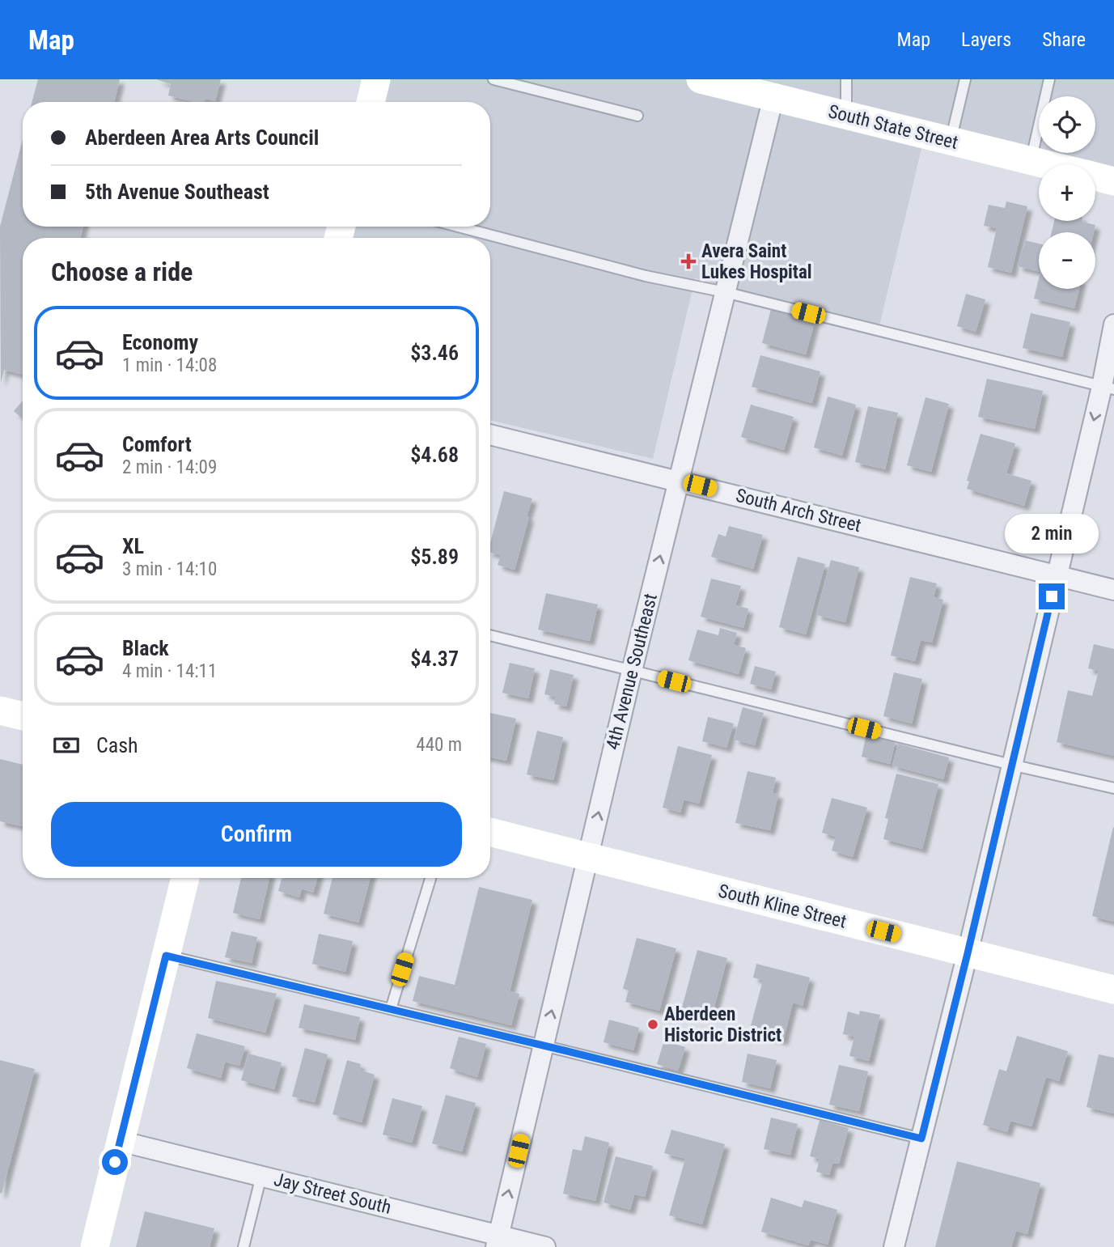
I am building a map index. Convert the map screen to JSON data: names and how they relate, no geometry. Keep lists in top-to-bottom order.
{
  "streets": {
    "street": [
      "South State Street",
      "South Arch Street",
      "4th Avenue Southeast",
      "South Kline Street",
      "Jay Street South"
    ]
  },
  "crossings": [
    ["South State Street", "4th Avenue Southeast"],
    ["South Arch Street", "4th Avenue Southeast"],
    ["4th Avenue Southeast", "South Kline Street"],
    ["4th Avenue Southeast", "Jay Street South"]
  ],
  "one_way": ["4th Avenue Southeast"],
  "places": {
    "health": ["Avera Saint Lukes Hospital"],
    "other": ["Aberdeen Historic District"]
  },
  "page": {
    "header": "Map",
    "nav": ["Map", "Layers", "Share"],
    "map_buttons": ["+", "−"],
    "banner": ["Aberdeen Area Arts Council", "5th Avenue Southeast"],
    "heading": "Choose a ride",
    "list": [
      {
        "name": "Economy",
        "note": "1 min · 14:08",
        "value": "$3.46"
      },
      {
        "name": "Comfort",
        "note": "2 min · 14:09",
        "value": "$4.68"
      },
      {
        "name": "XL",
        "note": "3 min · 14:10",
        "value": "$5.89"
      },
      {
        "name": "Black",
        "note": "4 min · 14:11",
        "value": "$4.37"
      }
    ],
    "bubble": "2 min",
    "pay": ["Cash", "440 m"],
    "buttons": "Confirm"
  }
}
